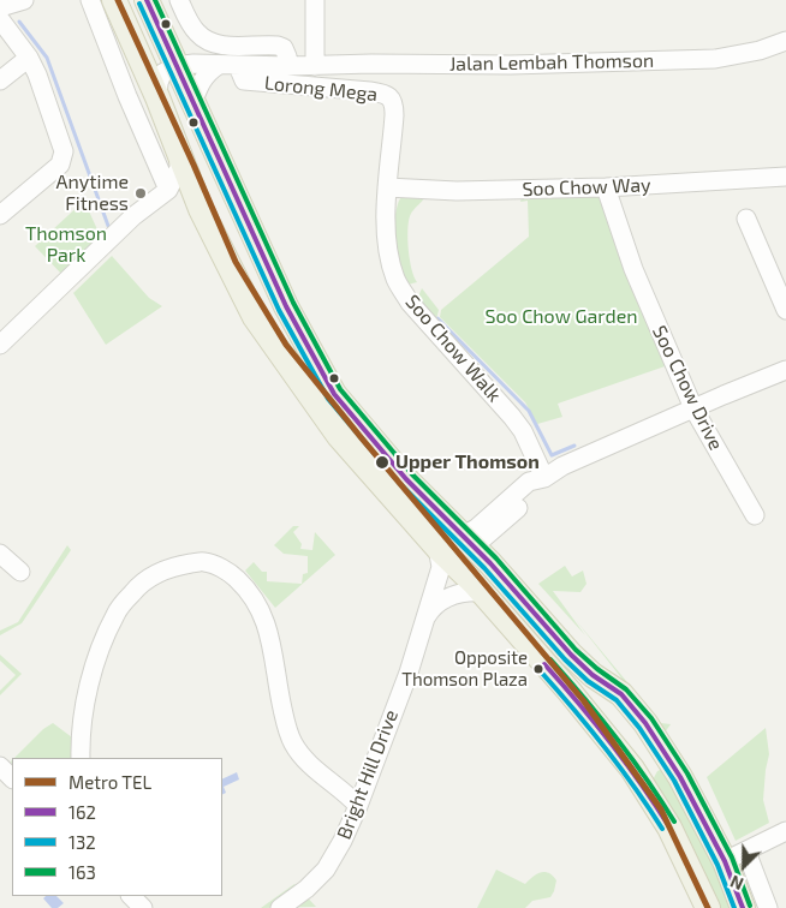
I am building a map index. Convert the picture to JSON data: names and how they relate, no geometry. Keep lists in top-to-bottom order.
{
  "streets": {
    "street": [
      "Jalan Lembah Thomson",
      "Lorong Mega",
      "Soo Chow Way",
      "Soo Chow Walk",
      "Soo Chow Drive",
      "Bright Hill Drive"
    ]
  },
  "crossings": [
    ["Jalan Lembah Thomson", "Lorong Mega"],
    ["Lorong Mega", "Soo Chow Walk"],
    ["Soo Chow Way", "Soo Chow Walk"],
    ["Soo Chow Way", "Soo Chow Drive"]
  ],
  "parks": ["Thomson Park", "Soo Chow Garden"],
  "places": ["Anytime Fitness", "Upper Thomson", "Opposite Thomson Plaza"],
  "lines": [
    "metro line TEL",
    "transit line 162",
    "transit line 163",
    "transit line 132"
  ],
  "legend": [
    "Metro TEL",
    "162",
    "132",
    "163"
  ],
  "north": "bottom left"
}
